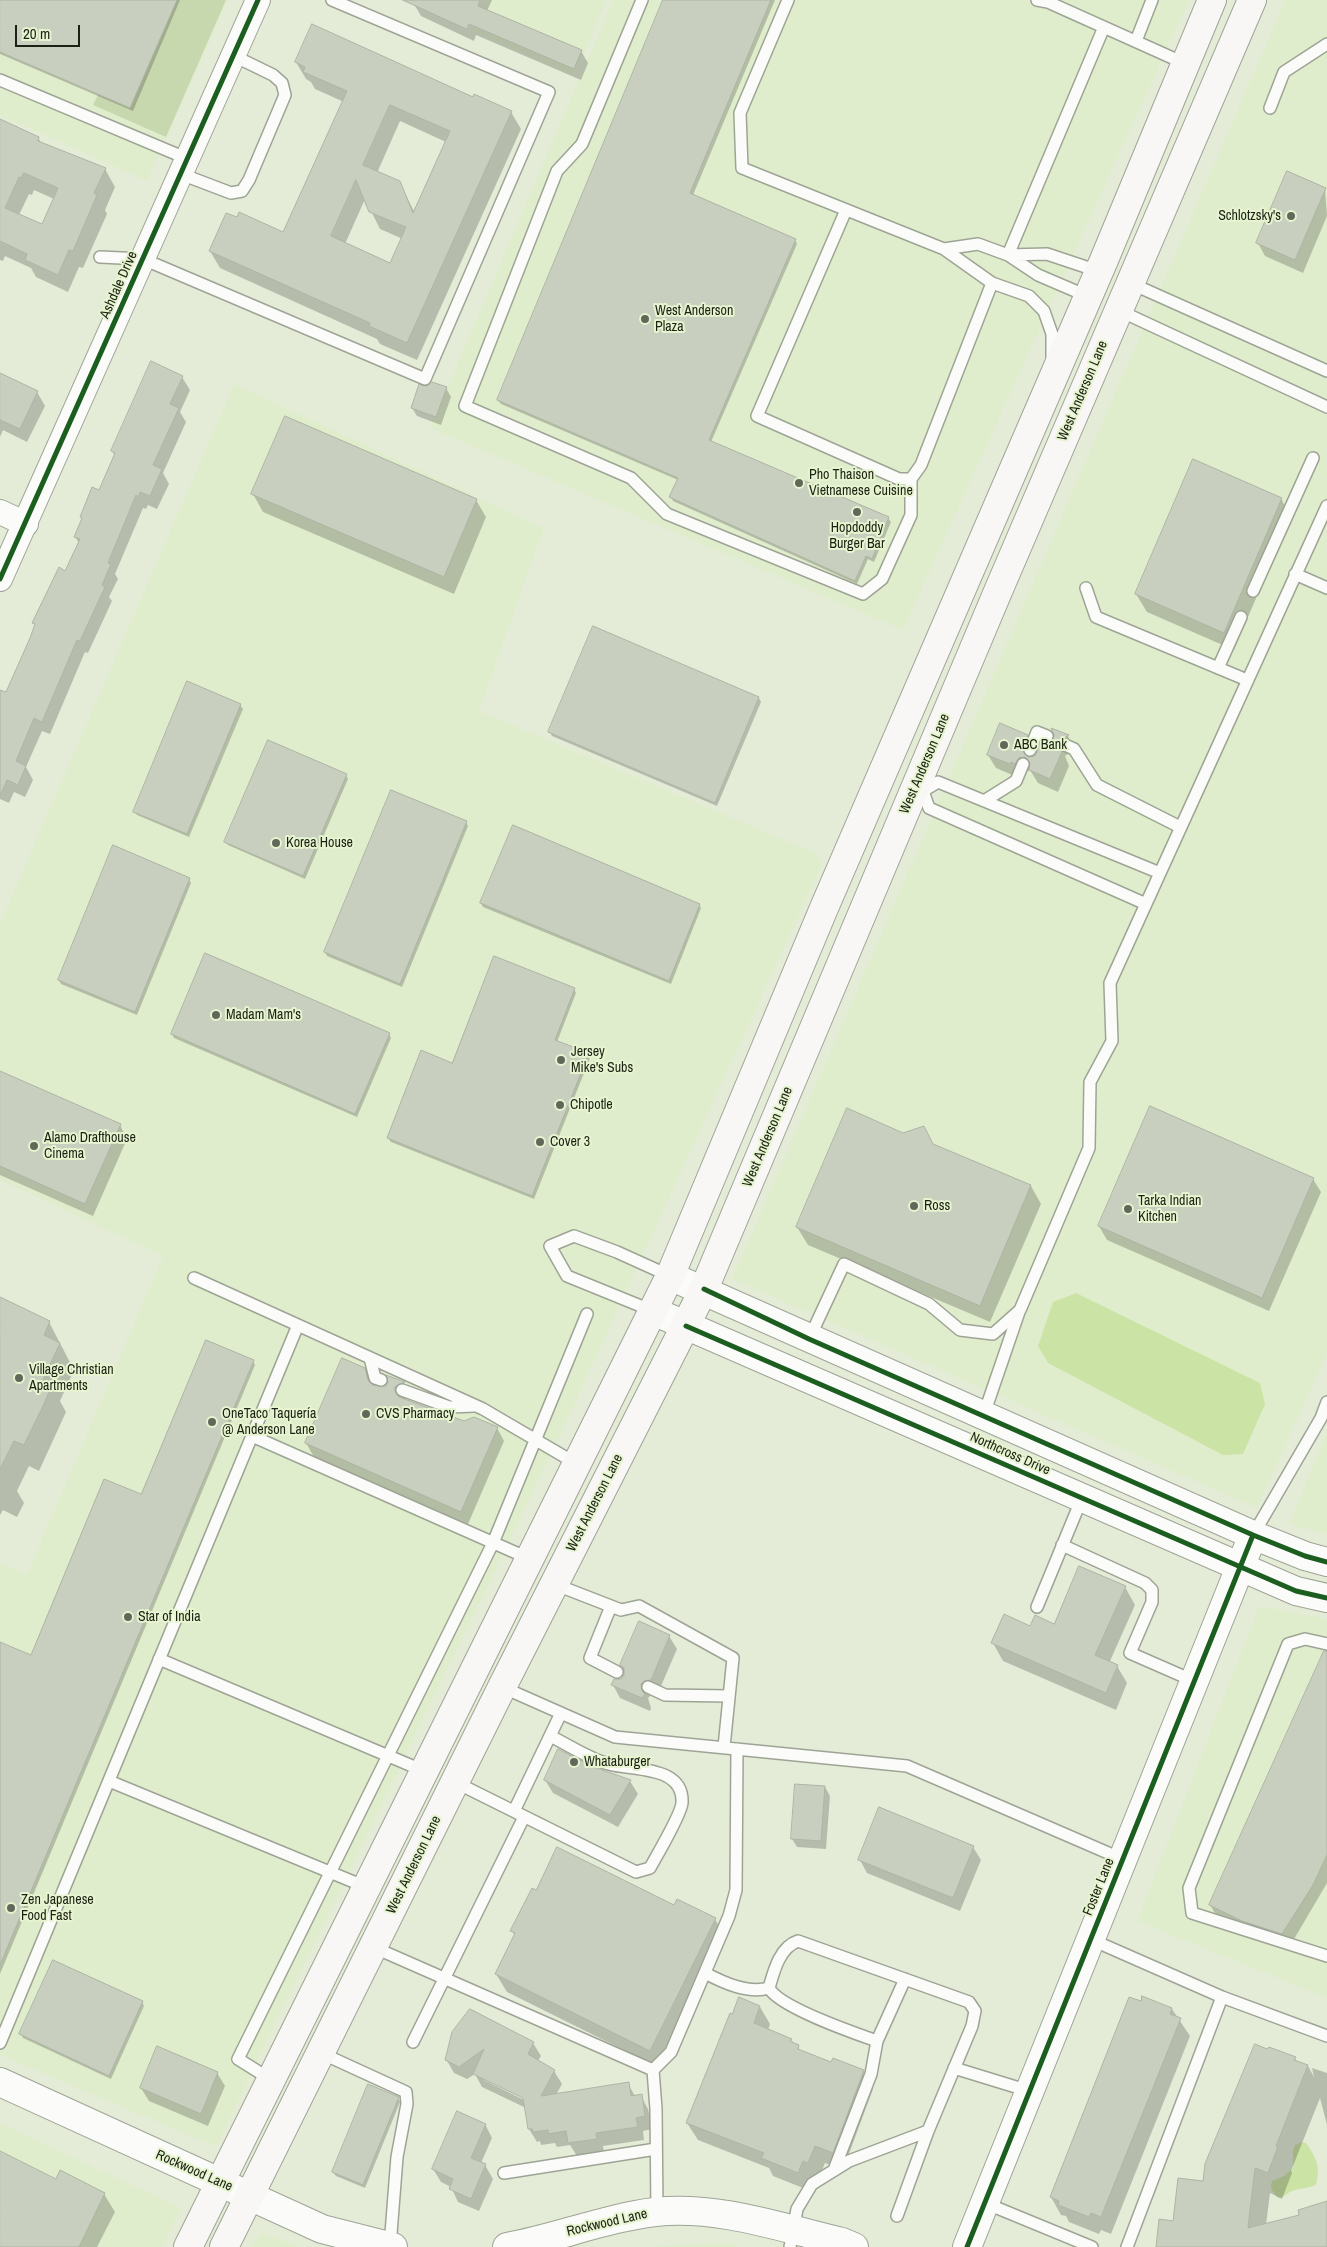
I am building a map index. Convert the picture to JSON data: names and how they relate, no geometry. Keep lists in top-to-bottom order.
{
  "streets": {
    "main road": ["West Anderson Lane"],
    "street": [
      "Ashdale Drive",
      "Northcross Drive",
      "Foster Lane",
      "Rockwood Lane"
    ]
  },
  "crossings": [
    ["West Anderson Lane", "Northcross Drive"],
    ["West Anderson Lane", "Rockwood Lane"],
    ["Northcross Drive", "Foster Lane"]
  ],
  "places": [
    "Schlotzsky's",
    "West Anderson Plaza",
    "Pho Thaison Vietnamese Cuisine",
    "Hopdoddy Burger Bar",
    "ABC Bank",
    "Korea House",
    "Madam Mam's",
    "Jersey Mike's Subs",
    "Chipotle",
    "Cover 3",
    "Alamo Drafthouse Cinema",
    "Ross",
    "Tarka Indian Kitchen",
    "Village Christian Apartments",
    "CVS Pharmacy",
    "OneTaco Taquería @ Anderson Lane",
    "Star of India",
    "Whataburger",
    "Zen Japanese Food Fast"
  ],
  "scale_bar": "20 m"
}
